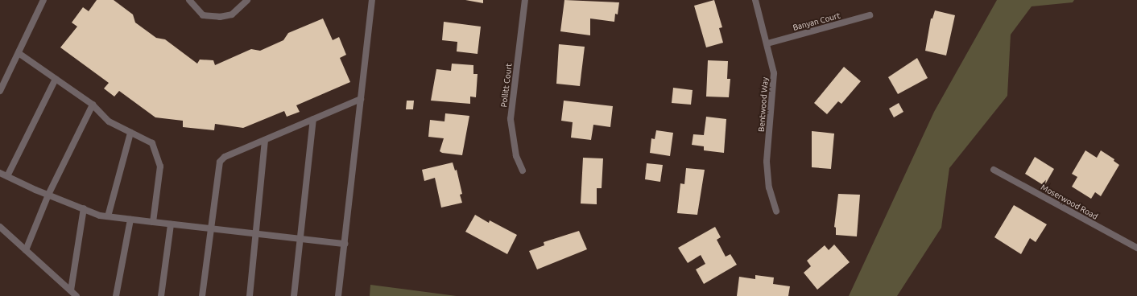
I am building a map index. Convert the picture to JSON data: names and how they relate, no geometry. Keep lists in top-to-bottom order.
{
  "streets": {
    "street": [
      "Banyan Court",
      "Pollitt Court",
      "Bentwood Way",
      "Moserwood Road"
    ]
  },
  "crossings": [
    ["Banyan Court", "Bentwood Way"]
  ]
}
